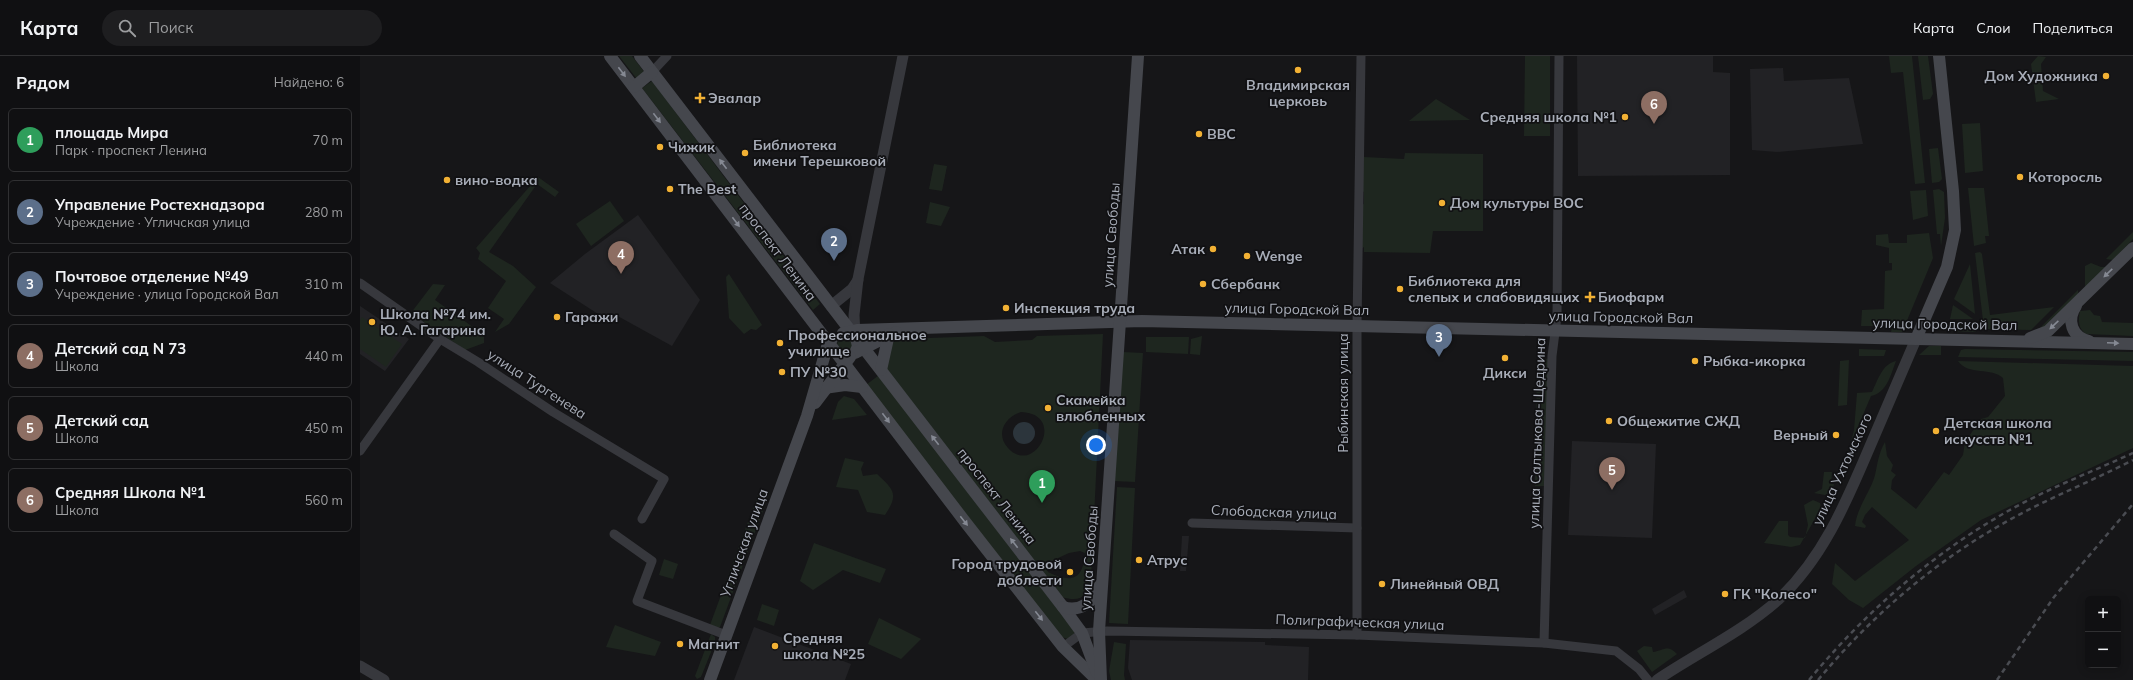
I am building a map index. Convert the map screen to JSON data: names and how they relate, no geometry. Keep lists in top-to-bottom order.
{
  "streets": {
    "main road": [
      "улица Свободы",
      "проспект Ленина",
      "улица Городской Вал",
      "Угличская улица"
    ],
    "street": [
      "улица Тургенева",
      "Рыбинская улица",
      "улица Салтыкова-Щедрина",
      "улица Ухтомского",
      "Слободская улица",
      "Полиграфическая улица"
    ]
  },
  "crossings": [
    ["улица Свободы", "проспект Ленина"],
    ["улица Свободы", "улица Городской Вал"],
    ["улица Свободы", "Полиграфическая улица"],
    ["проспект Ленина", "улица Городской Вал"],
    ["проспект Ленина", "Угличская улица"],
    ["проспект Ленина", "Полиграфическая улица"],
    ["улица Городской Вал", "Рыбинская улица"],
    ["улица Городской Вал", "улица Салтыкова-Щедрина"],
    ["улица Городской Вал", "улица Ухтомского"],
    ["улица Городской Вал", "Угличская улица"],
    ["Рыбинская улица", "Слободская улица"],
    ["Рыбинская улица", "Полиграфическая улица"],
    ["улица Салтыкова-Щедрина", "Полиграфическая улица"]
  ],
  "places": {
    "other": [
      "Владимирская церковь",
      "Дом Художника",
      "Средняя школа №1",
      "ВВС",
      "Чижик",
      "Библиотека имени Терешковой",
      "Которосль",
      "вино-водка",
      "The Best",
      "Дом культуры ВОС",
      "Атак",
      "Wenge",
      "Сбербанк",
      "Библиотека для слепых и слабовидящих",
      "Инспекция труда",
      "Гаражи",
      "Школа №74 им. Ю. А. Гагарина",
      "Профессиональное училище",
      "Дикси",
      "Рыбка-икорка",
      "ПУ №30",
      "Скамейка влюбленных",
      "Общежитие СЖД",
      "Детская школа искусств №1",
      "Верный",
      "Атрус",
      "Город трудовой доблести",
      "Линейный ОВД",
      "ГК \"Колесо\"",
      "Магнит",
      "Средняя школа №25"
    ],
    "health": ["Эвалар", "Биофарм"]
  },
  "page": {
    "header": "Карта",
    "search": "Поиск",
    "nav": ["Карта", "Слои", "Поделиться"],
    "heading": ["Рядом", "Найдено: 6"],
    "pins": [
      "6",
      "2",
      "4",
      "3",
      "5",
      "1"
    ],
    "list": [
      {
        "mark": "1",
        "name": "площадь Мира",
        "note": "Парк · проспект Ленина",
        "value": "70 m"
      },
      {
        "mark": "2",
        "name": "Управление Ростехнадзора",
        "note": "Учреждение · Угличская улица",
        "value": "280 m"
      },
      {
        "mark": "3",
        "name": "Почтовое отделение №49",
        "note": "Учреждение · улица Городской Вал",
        "value": "310 m"
      },
      {
        "mark": "4",
        "name": "Детский сад N 73",
        "note": "Школа",
        "value": "440 m"
      },
      {
        "mark": "5",
        "name": "Детский сад",
        "note": "Школа",
        "value": "450 m"
      },
      {
        "mark": "6",
        "name": "Средняя Школа №1",
        "note": "Школа",
        "value": "560 m"
      }
    ],
    "map_buttons": ["+", "−"]
  }
}
